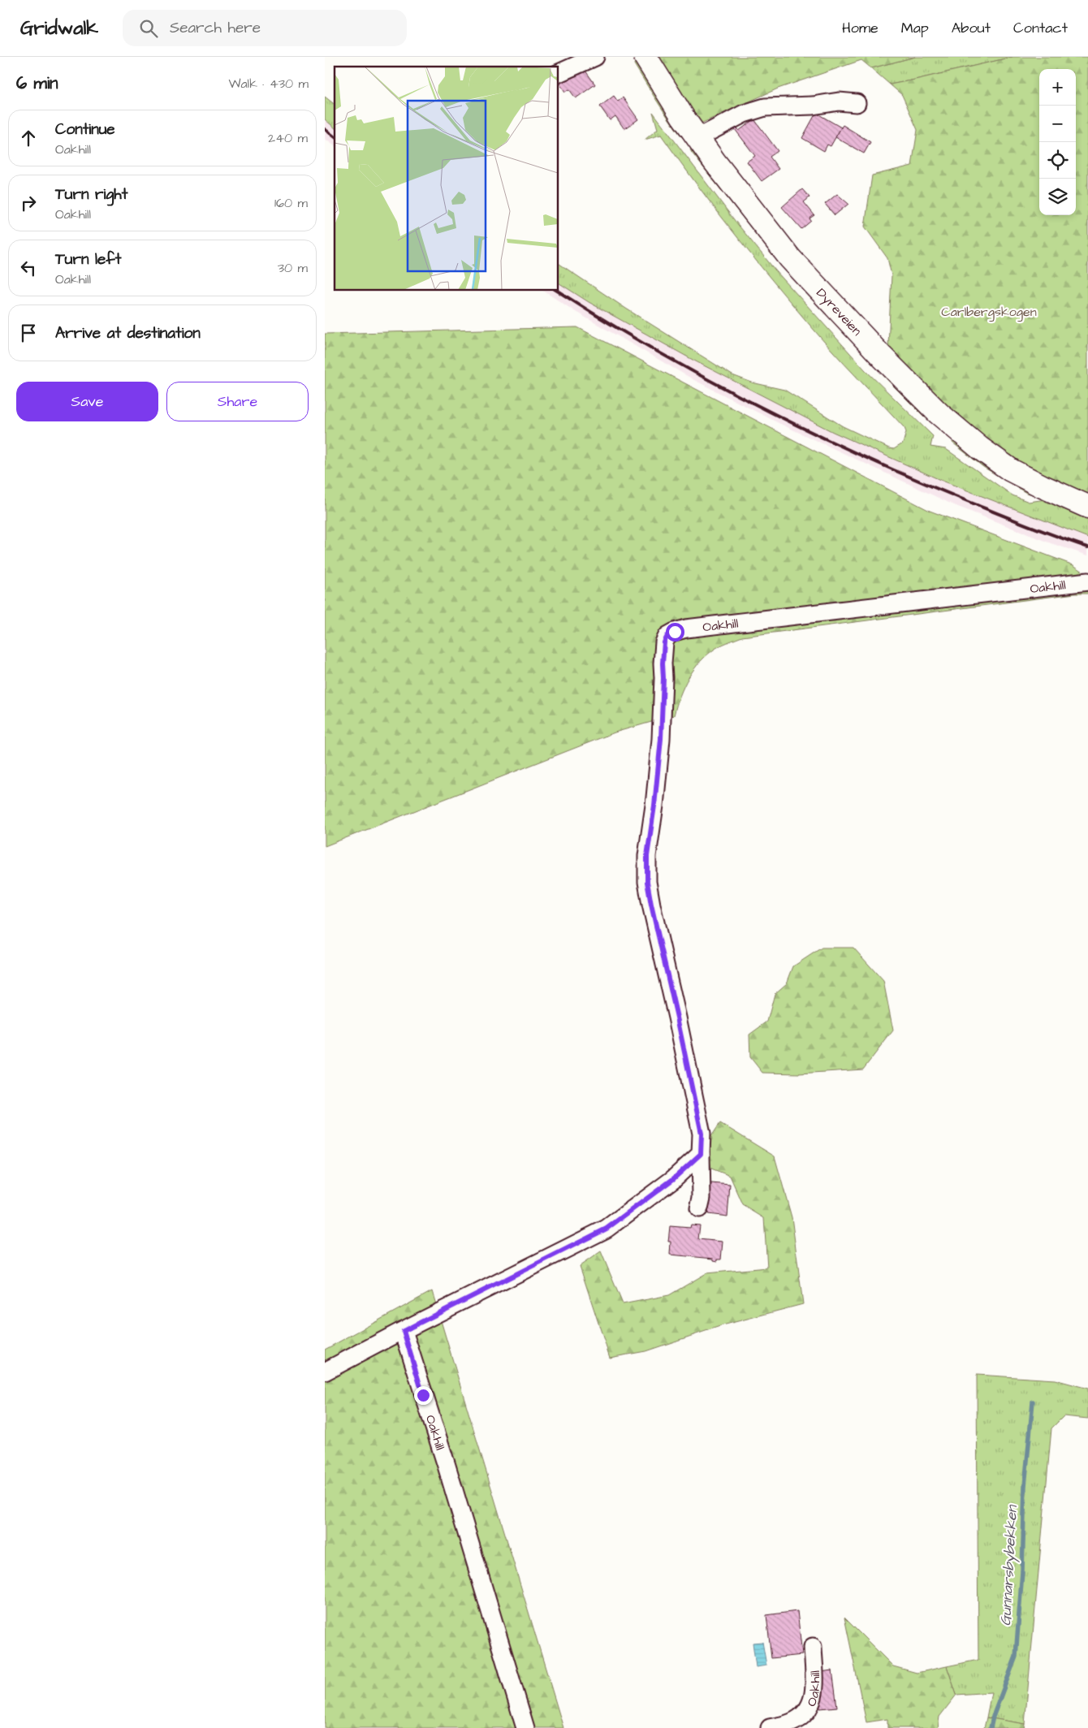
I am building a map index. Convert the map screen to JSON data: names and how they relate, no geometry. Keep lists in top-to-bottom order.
{
  "streets": {
    "main road": ["Dyreveien"],
    "street": ["Oakhill"]
  },
  "water": ["Gunnarsbybekken"],
  "parks": ["Carlbergskogen"],
  "page": {
    "header": "Gridwalk",
    "search": "Search here",
    "nav": [
      "Home",
      "Map",
      "About",
      "Contact"
    ],
    "heading": ["6 min", "Walk · 430 m"],
    "map_buttons": ["+", "−"],
    "list": [
      ["Continue", "Oakhill", "240 m"],
      ["Turn right", "Oakhill", "160 m"],
      ["Turn left", "Oakhill", "30 m"],
      "Arrive at destination"
    ],
    "buttons": ["Save", "Share"]
  }
}
